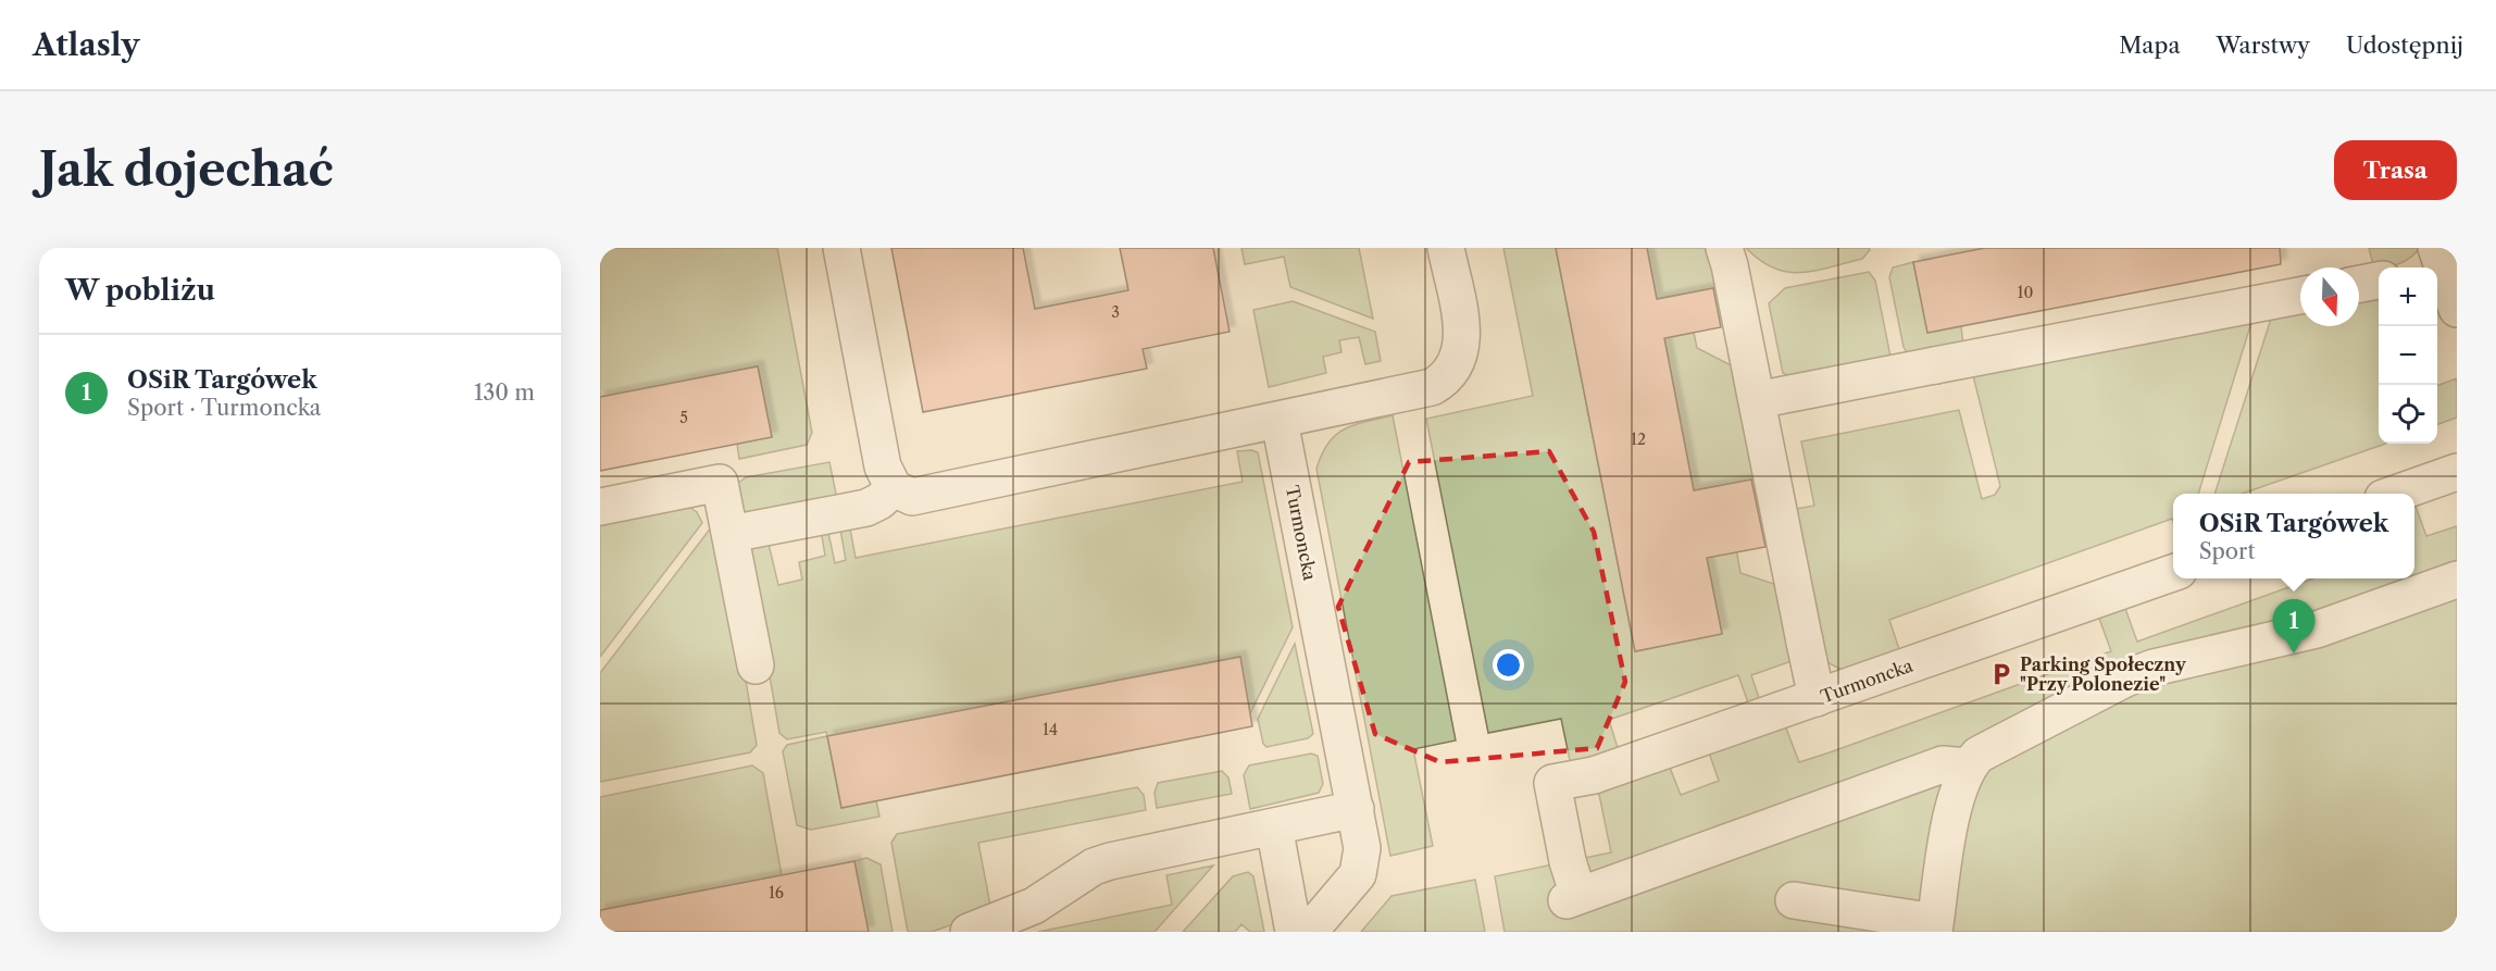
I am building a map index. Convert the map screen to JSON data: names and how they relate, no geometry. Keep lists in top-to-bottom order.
{
  "streets": {
    "street": ["Turmoncka"]
  },
  "places": {
    "parking": ["Parking Społeczny \"Przy Polonezie\""]
  },
  "house_numbers": [
    "10",
    "3",
    "5",
    "12",
    "14",
    "16"
  ],
  "north": "bottom",
  "page": {
    "header": "Atlasly",
    "nav": ["Mapa", "Warstwy", "Udostępnij"],
    "buttons": "Trasa",
    "title": "Jak dojechać",
    "heading": "W pobliżu",
    "map_buttons": ["+", "−"],
    "list": [
      {
        "mark": "1",
        "name": "OSiR Targówek",
        "note": "Sport · Turmoncka",
        "value": "130 m"
      }
    ],
    "popup": ["OSiR Targówek", "Sport"],
    "pins": "1"
  }
}
